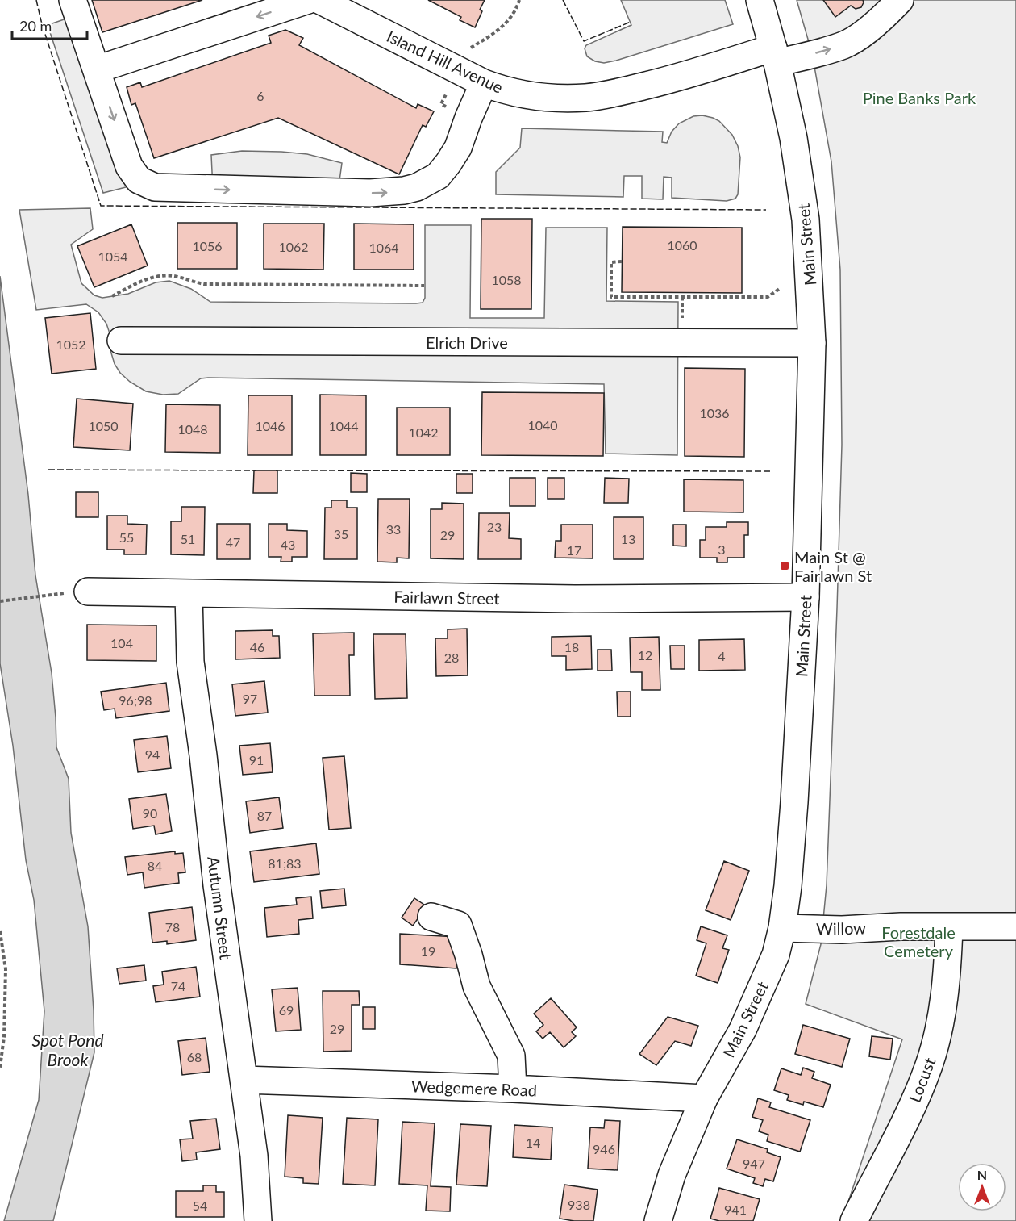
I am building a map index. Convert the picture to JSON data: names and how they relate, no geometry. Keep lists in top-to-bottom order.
{
  "streets": {
    "street": [
      "Island Hill Avenue",
      "Main Street",
      "Elrich Drive",
      "Fairlawn Street",
      "Autumn Street",
      "Willow",
      "Locust",
      "Wedgemere Road"
    ]
  },
  "crossings": [
    ["Island Hill Avenue", "Main Street"],
    ["Main Street", "Elrich Drive"],
    ["Main Street", "Fairlawn Street"],
    ["Main Street", "Willow"],
    ["Main Street", "Wedgemere Road"],
    ["Fairlawn Street", "Autumn Street"],
    ["Autumn Street", "Wedgemere Road"],
    ["Willow", "Locust"]
  ],
  "water": ["Spot Pond Brook"],
  "parks": ["Pine Banks Park", "Forestdale Cemetery"],
  "places": {
    "transit": ["Main St @ Fairlawn St"]
  },
  "house_numbers": [
    "6",
    "1060",
    "1056",
    "1062",
    "1064",
    "1054",
    "1058",
    "1052",
    "1036",
    "1040",
    "1050",
    "1046",
    "1044",
    "1048",
    "1042",
    "23",
    "33",
    "35",
    "29",
    "55",
    "51",
    "13",
    "47",
    "43",
    "3",
    "17",
    "104",
    "46",
    "18",
    "12",
    "4",
    "28",
    "97",
    "96;98",
    "94",
    "91",
    "90",
    "87",
    "81;83",
    "84",
    "78",
    "19",
    "74",
    "69",
    "29",
    "68",
    "14",
    "946",
    "947",
    "938",
    "54",
    "941"
  ],
  "scale_bar": "20 m",
  "north": "top"
}
